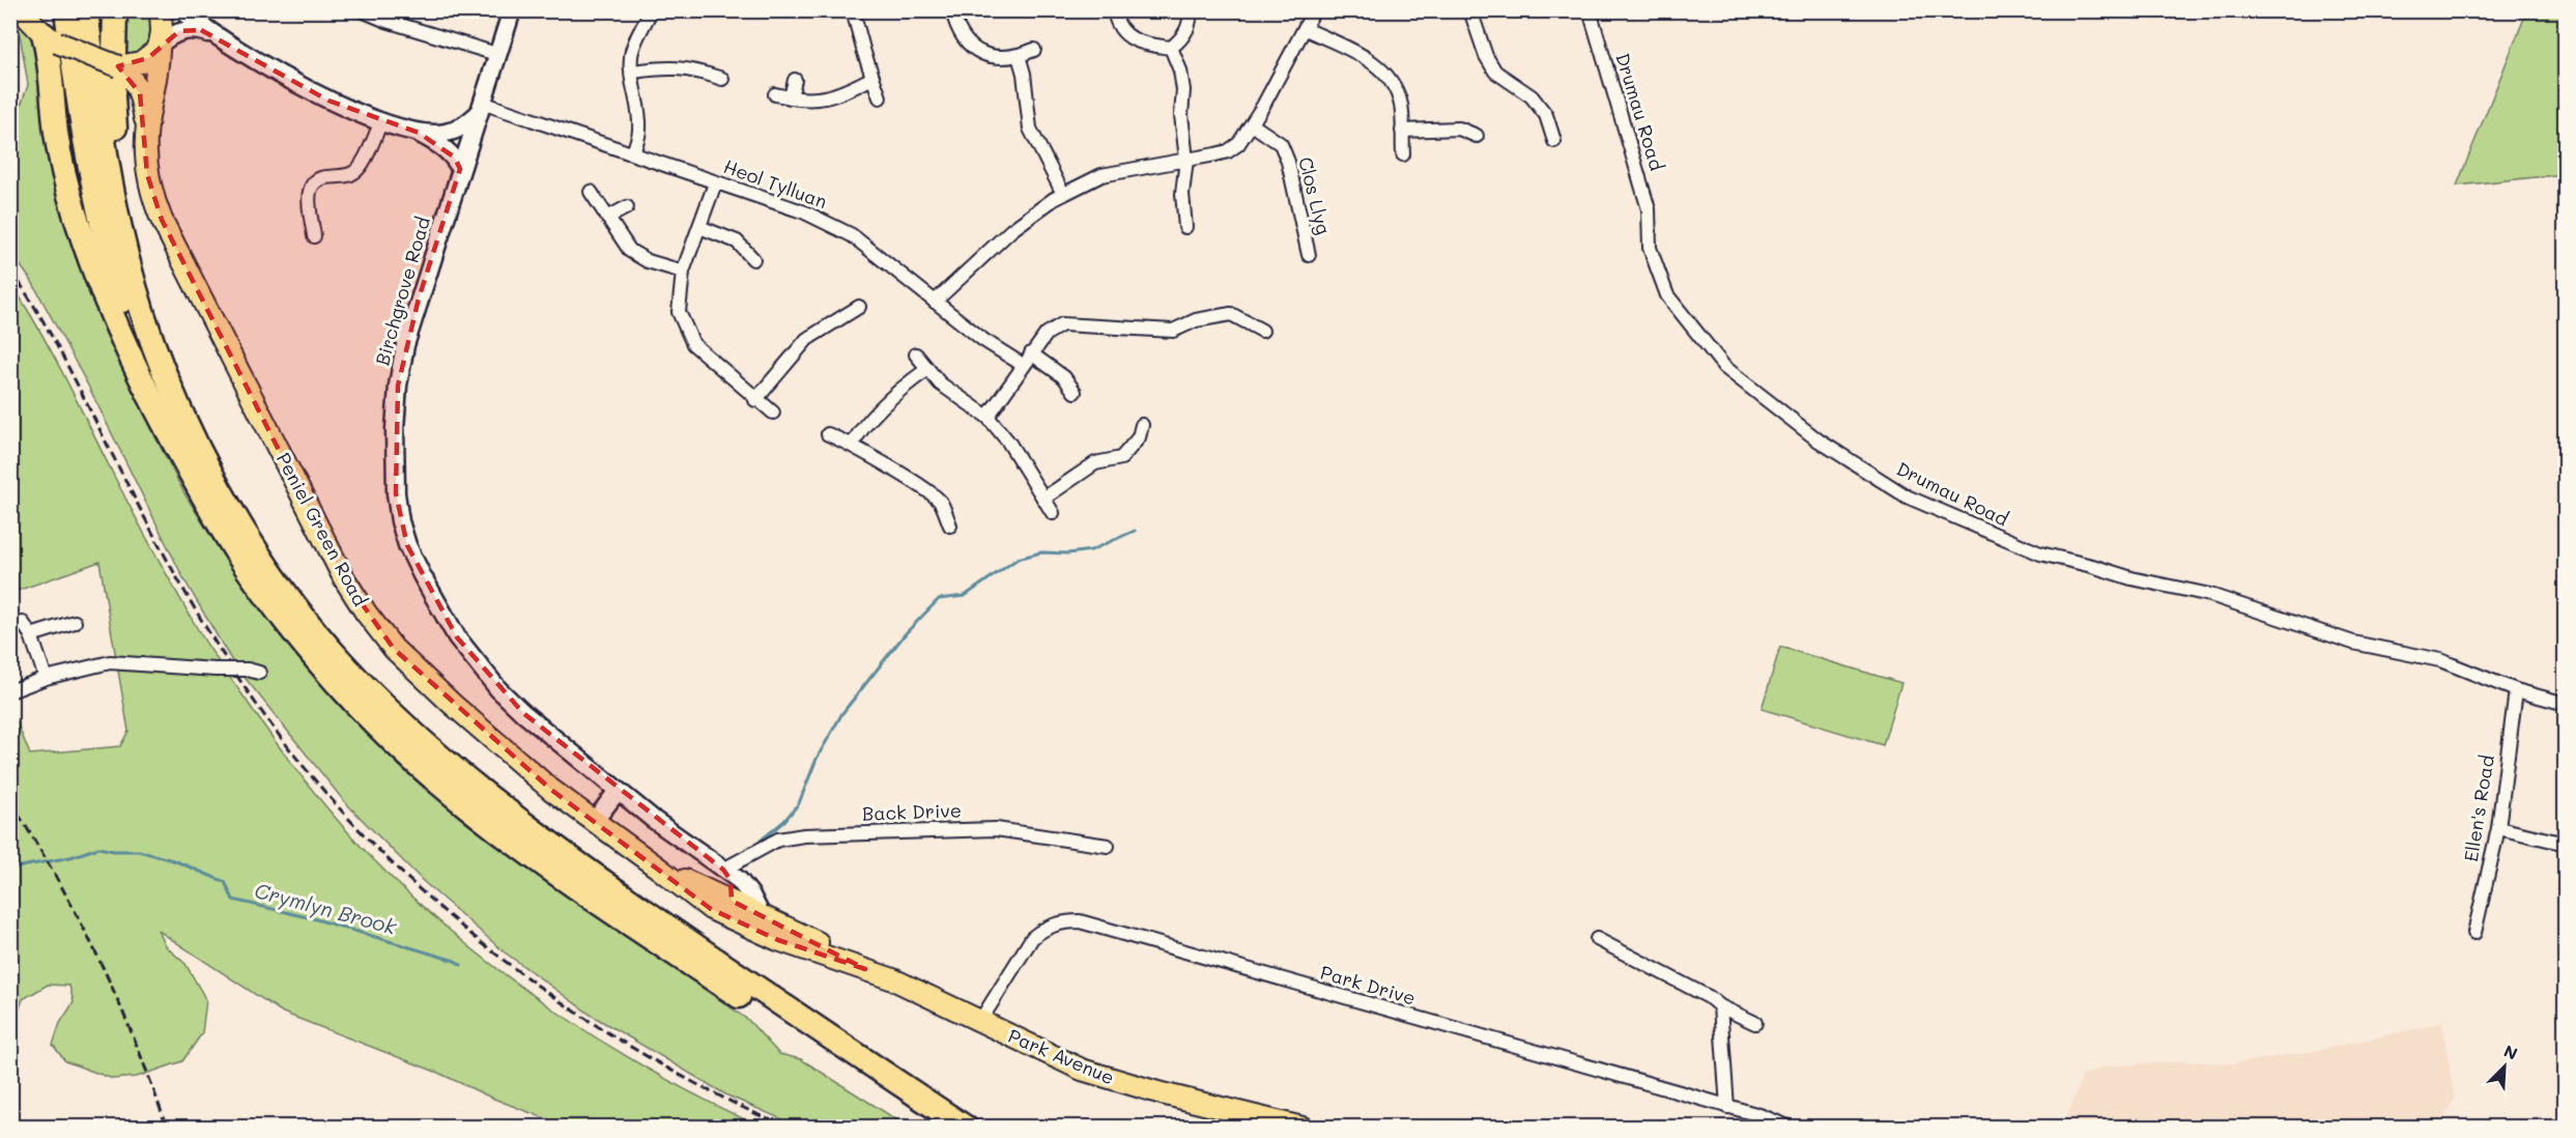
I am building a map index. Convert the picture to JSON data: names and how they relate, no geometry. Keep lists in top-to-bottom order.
{
  "streets": {
    "main road": ["Birchgrove Road", "Peniel Green Road", "Park Avenue"],
    "street": [
      "Drumau Road",
      "Heol Tylluan",
      "Clos Llyg",
      "Ellen's Road",
      "Back Drive",
      "Park Drive"
    ]
  },
  "crossings": [
    ["Drumau Road", "Ellen's Road"],
    ["Heol Tylluan", "Birchgrove Road"],
    ["Birchgrove Road", "Peniel Green Road"],
    ["Birchgrove Road", "Back Drive"],
    ["Birchgrove Road", "Park Avenue"],
    ["Peniel Green Road", "Park Avenue"],
    ["Park Drive", "Park Avenue"]
  ],
  "water": ["Crymlyn Brook"],
  "north": "top right"
}
